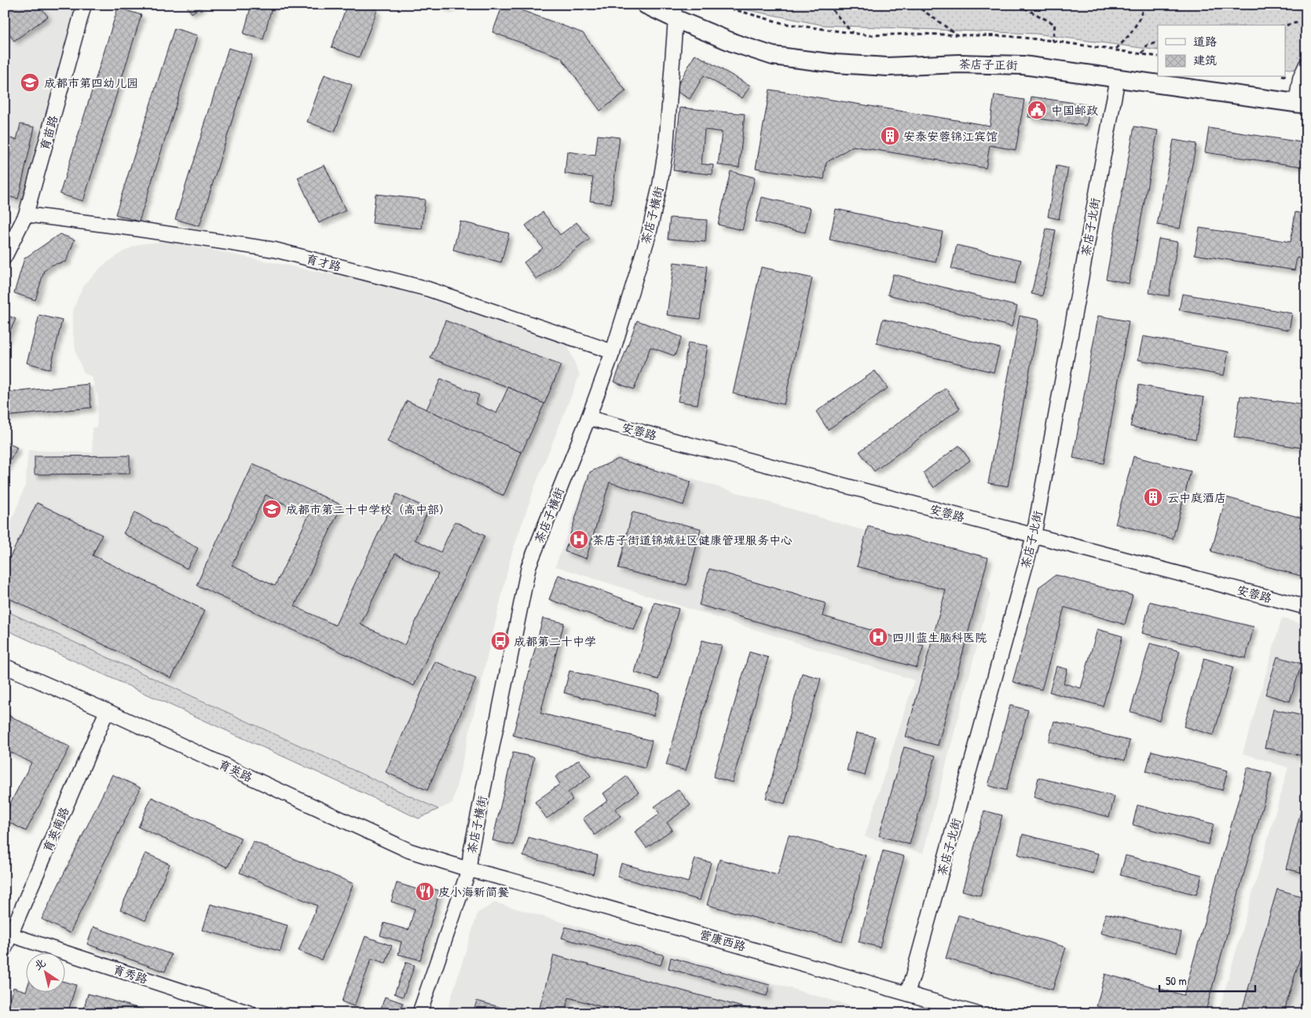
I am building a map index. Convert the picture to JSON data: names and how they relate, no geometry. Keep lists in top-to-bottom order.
{
  "streets": {
    "main road": ["茶店子正街"],
    "street": [
      "育苗路",
      "茶店子横街",
      "茶店子北街",
      "育才路",
      "安蓉路",
      "育英路",
      "育英南路",
      "营康西路",
      "育秀路"
    ]
  },
  "crossings": [
    ["茶店子正街", "茶店子横街"],
    ["茶店子正街", "茶店子北街"],
    ["育苗路", "育才路"],
    ["茶店子横街", "育才路"],
    ["茶店子横街", "安蓉路"],
    ["茶店子横街", "育英路"],
    ["茶店子横街", "营康西路"],
    ["茶店子北街", "安蓉路"],
    ["茶店子北街", "营康西路"],
    ["育英路", "育英南路"],
    ["育英路", "营康西路"],
    ["育英南路", "育秀路"]
  ],
  "places": {
    "school or university": ["成都市第四幼儿园", "成都市第二十中学校（高中部）"],
    "public building": ["中国邮政"],
    "building": ["安泰安蓉锦江宾馆", "云中庭酒店"],
    "hospital": ["茶店子街道锦城社区健康管理服务中心", "四川蓝生脑科医院"],
    "bus stop": ["成都第二十中学"],
    "restaurant": ["皮小海新简餐"]
  },
  "legend": ["道路", "建筑"],
  "scale_bar": "50 m",
  "north": "top left"
}
